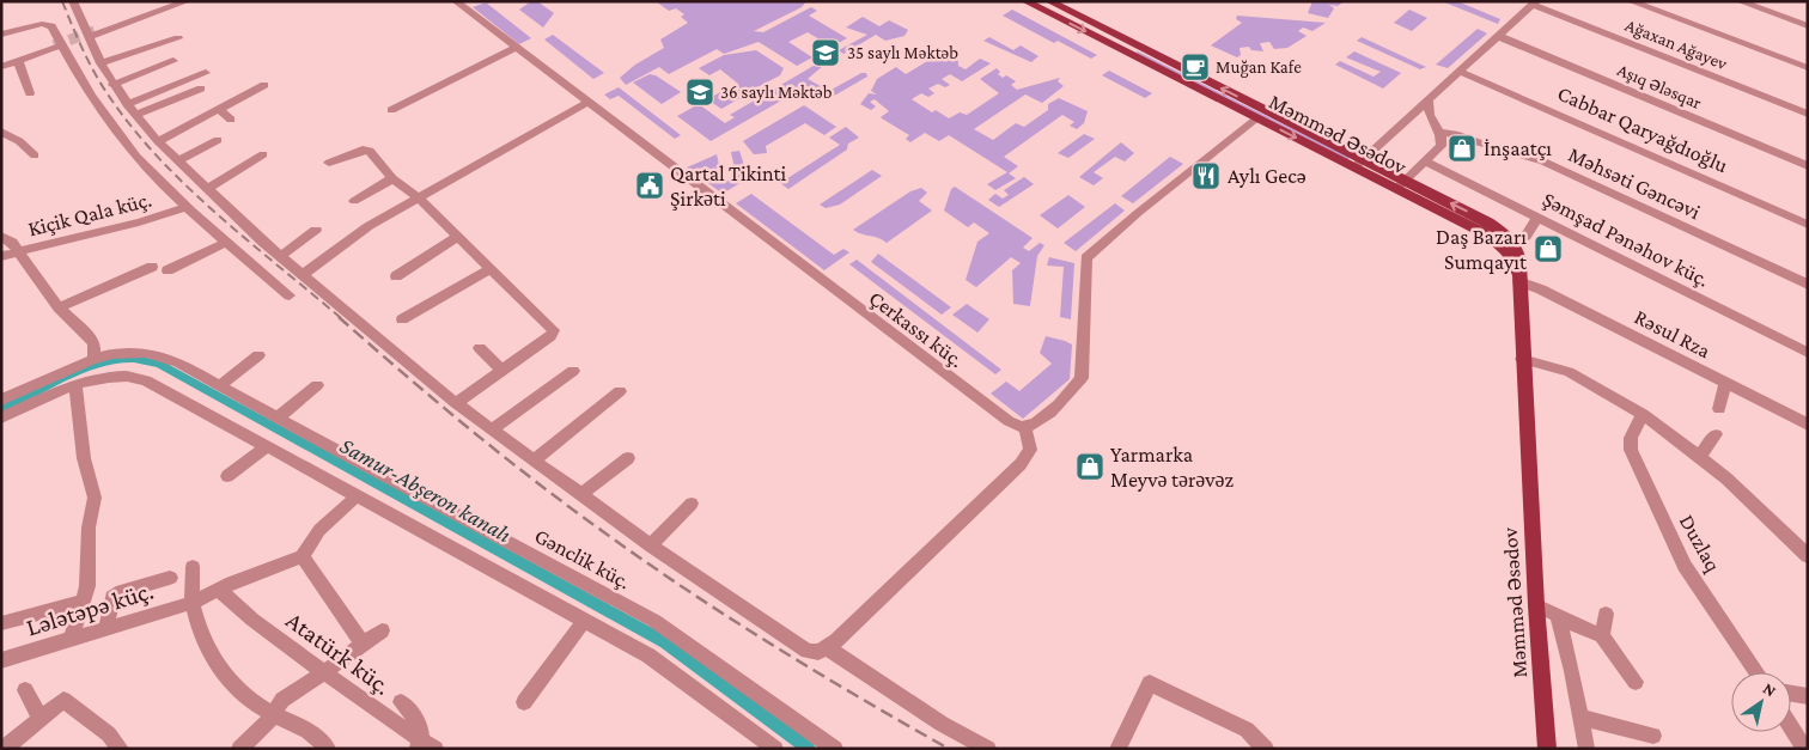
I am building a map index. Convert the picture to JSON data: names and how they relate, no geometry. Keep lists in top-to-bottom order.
{
  "streets": {
    "main road": ["Məmməd Əsədov"],
    "street": [
      "Ağaxan Ağayev",
      "Aşıq Ələsqar",
      "Cabbar Qaryağdıoğlu",
      "Məhsəti Gəncəvi",
      "Kiçik Qala küç.",
      "Şəmşad Pənəhov küç.",
      "Çerkassı küç.",
      "Rəsul Rza",
      "Duzlaq",
      "Gənclik küç.",
      "Lələtəpə küç.",
      "Atatürk küç."
    ]
  },
  "crossings": [
    ["Məmməd Əsədov", "Rəsul Rza"],
    ["Lələtəpə küç.", "Atatürk küç."]
  ],
  "water": ["Samur-Abşeron kanalı"],
  "places": {
    "school or university": ["35 saylı Məktəb", "36 saylı Məktəb"],
    "cafe": ["Muğan Kafe"],
    "shop": ["İnşaatçı", "Daş Bazarı Sumqayıt", "Yarmarka Meyvә tәrәvәz"],
    "restaurant": ["Aylı Gecə"],
    "public building": ["Qartal Tikinti Şirkәti"]
  },
  "north": "top right"
}
